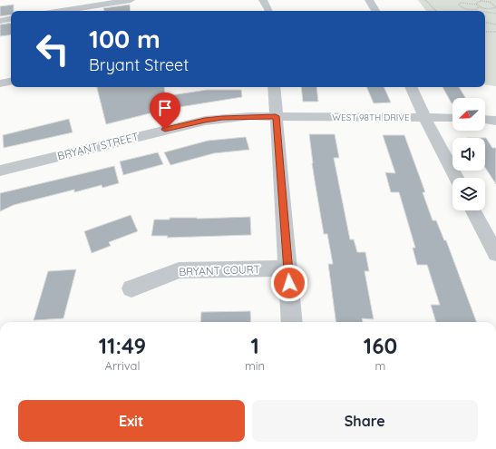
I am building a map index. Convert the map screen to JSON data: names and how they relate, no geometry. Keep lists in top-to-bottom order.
{
  "streets": {
    "street": ["WEST 98TH DRIVE", "BRYANT STREET", "BRYANT COURT"]
  },
  "crossings": [
    ["WEST 98TH DRIVE", "BRYANT STREET"]
  ],
  "north": "bottom left",
  "page": {
    "turn": ["100 m", "Bryant Street"],
    "eta": [
      "11:49",
      "Arrival",
      "1",
      "min",
      "160",
      "m"
    ],
    "buttons": ["Exit", "Share"]
  }
}
